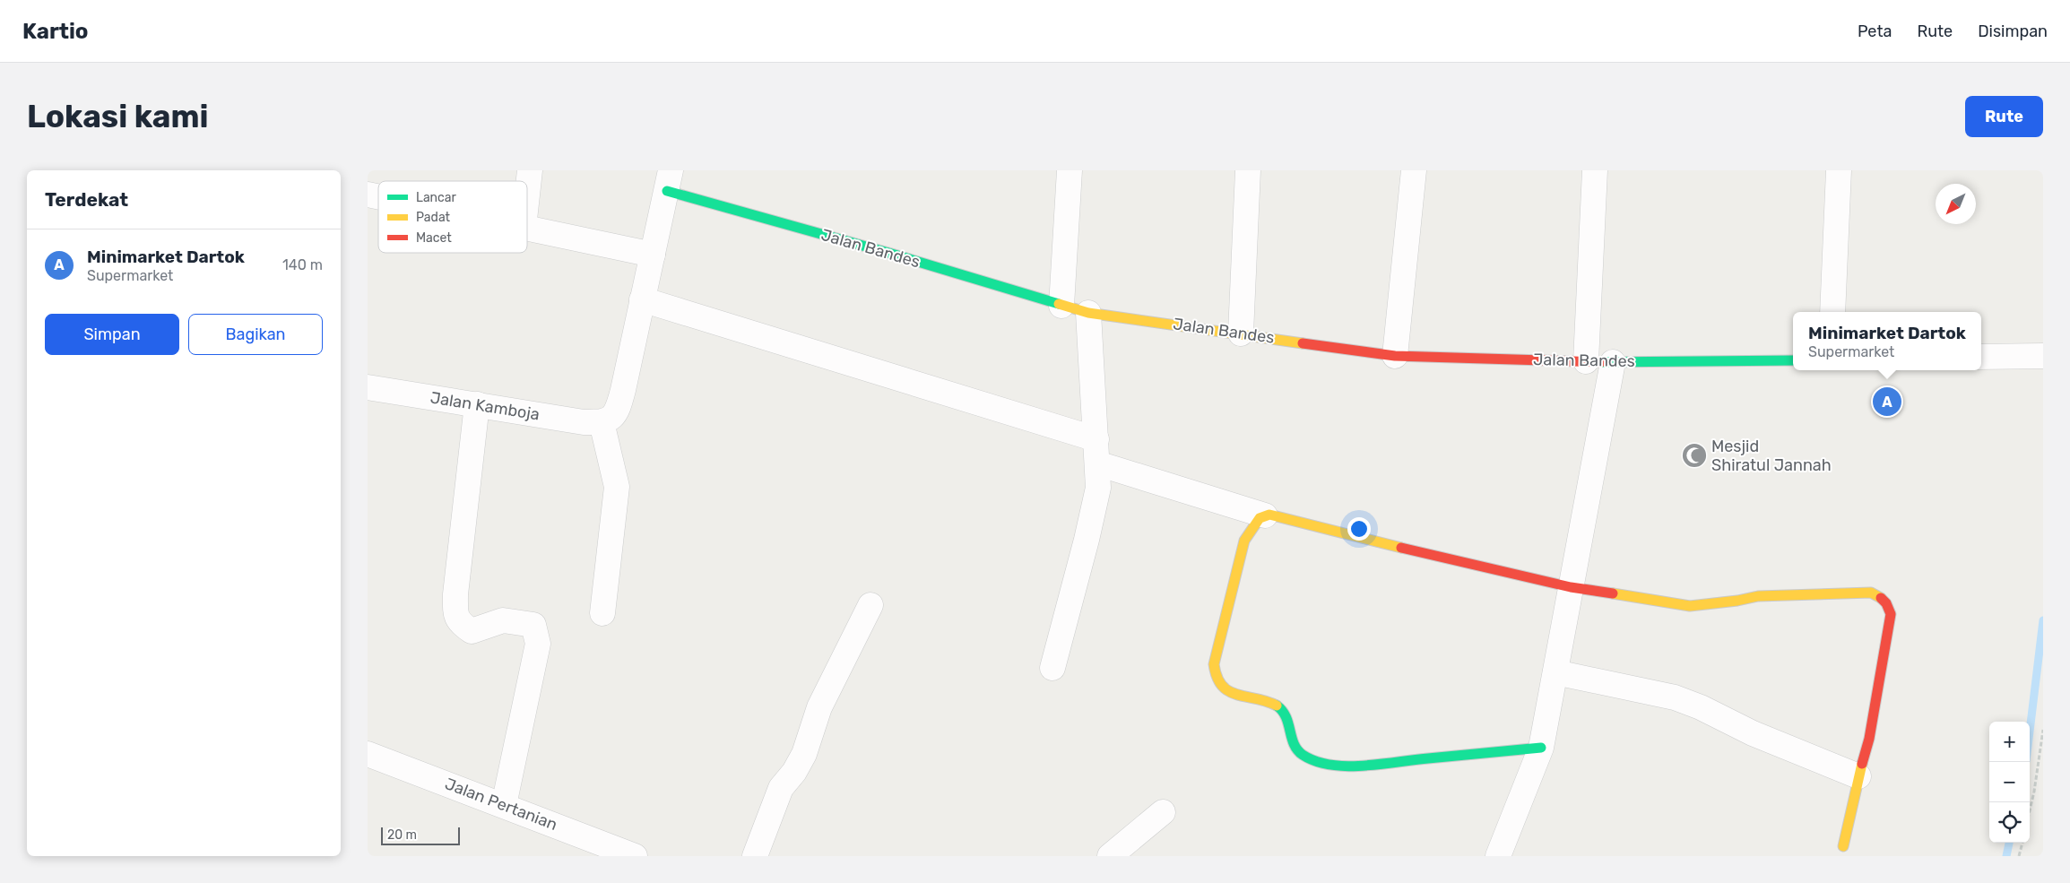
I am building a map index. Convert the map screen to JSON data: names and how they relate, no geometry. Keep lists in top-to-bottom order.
{
  "streets": {
    "street": ["Jalan Bandes", "Jalan Kamboja", "Jalan Pertanian"]
  },
  "places": {
    "mosque": ["Mesjid Shiratul Jannah"]
  },
  "legend": ["Lancar", "Padat", "Macet"],
  "scale_bar": "20 m",
  "north": "bottom left",
  "page": {
    "header": "Kartio",
    "nav": ["Peta", "Rute", "Disimpan"],
    "buttons": [
      "Rute",
      ["Simpan", "Bagikan"]
    ],
    "title": "Lokasi kami",
    "heading": "Terdekat",
    "list": [
      {
        "mark": "A",
        "name": "Minimarket Dartok",
        "note": "Supermarket",
        "value": "140 m"
      }
    ],
    "popup": ["Minimarket Dartok", "Supermarket"],
    "pins": "A",
    "map_buttons": ["+", "−"],
    "scale": "20 m"
  }
}
